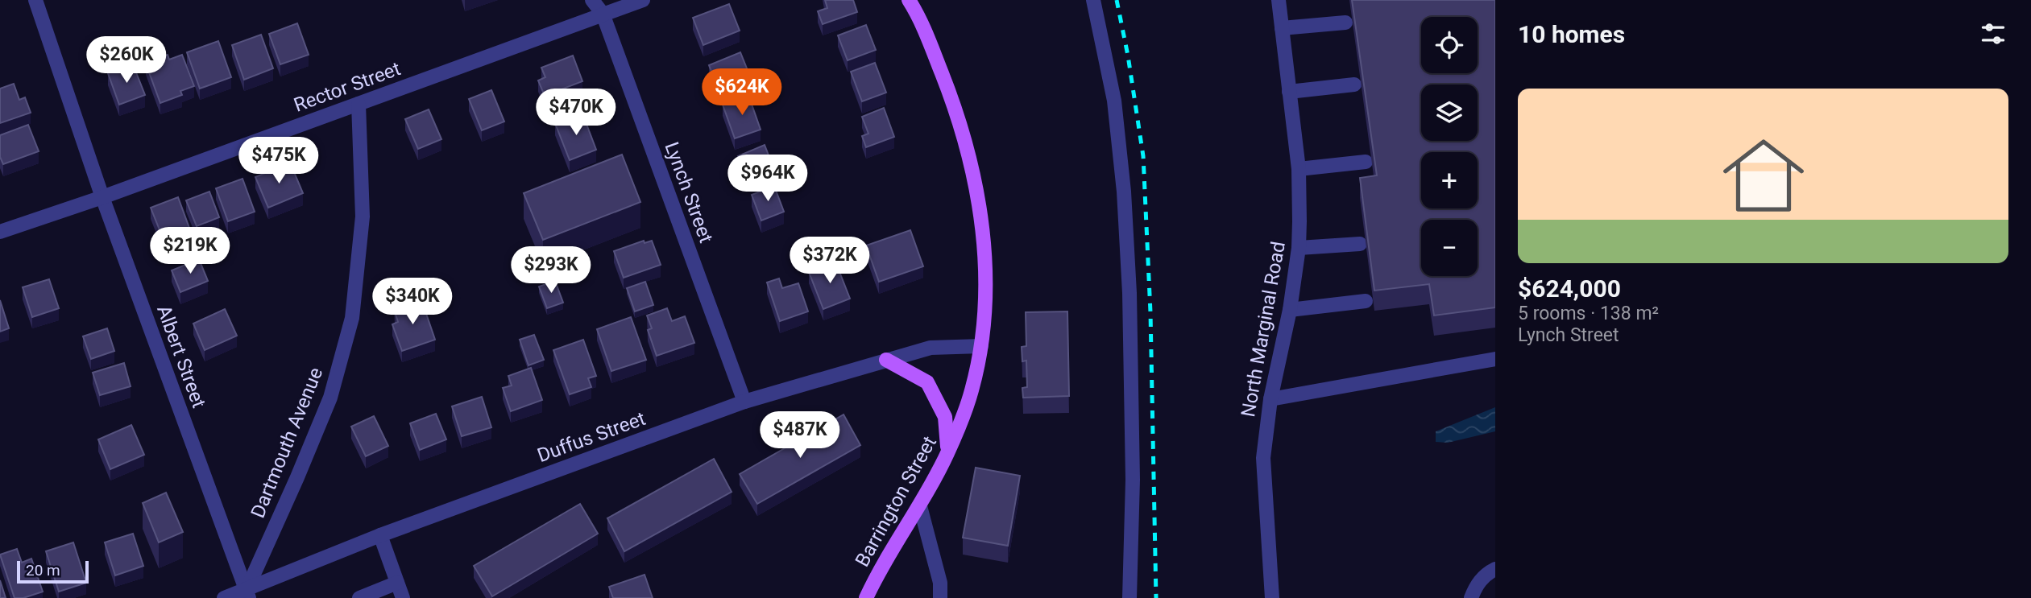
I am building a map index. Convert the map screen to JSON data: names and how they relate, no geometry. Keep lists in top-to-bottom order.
{
  "streets": {
    "main road": ["Barrington Street"],
    "street": [
      "Rector Street",
      "Lynch Street",
      "North Marginal Road",
      "Albert Street",
      "Duffus Street",
      "Dartmouth Avenue"
    ]
  },
  "crossings": [
    ["Rector Street", "Lynch Street"],
    ["Rector Street", "Albert Street"],
    ["Rector Street", "Dartmouth Avenue"],
    ["Lynch Street", "Duffus Street"],
    ["Albert Street", "Duffus Street"],
    ["Albert Street", "Dartmouth Avenue"],
    ["Duffus Street", "Dartmouth Avenue"],
    ["Duffus Street", "Barrington Street"]
  ],
  "scale_bar": "20 m",
  "page": {
    "heading": "10 homes",
    "map_buttons": ["+", "−"],
    "price": [
      "$260K",
      "$624K",
      "$470K",
      "$475K",
      "$964K",
      "$219K",
      "$372K",
      "$293K",
      "$340K",
      "$487K"
    ],
    "list": [
      {
        "name": "$624,000",
        "note": "5 rooms · 138 m² · Lynch Street"
      }
    ],
    "scale": "20 m"
  }
}
